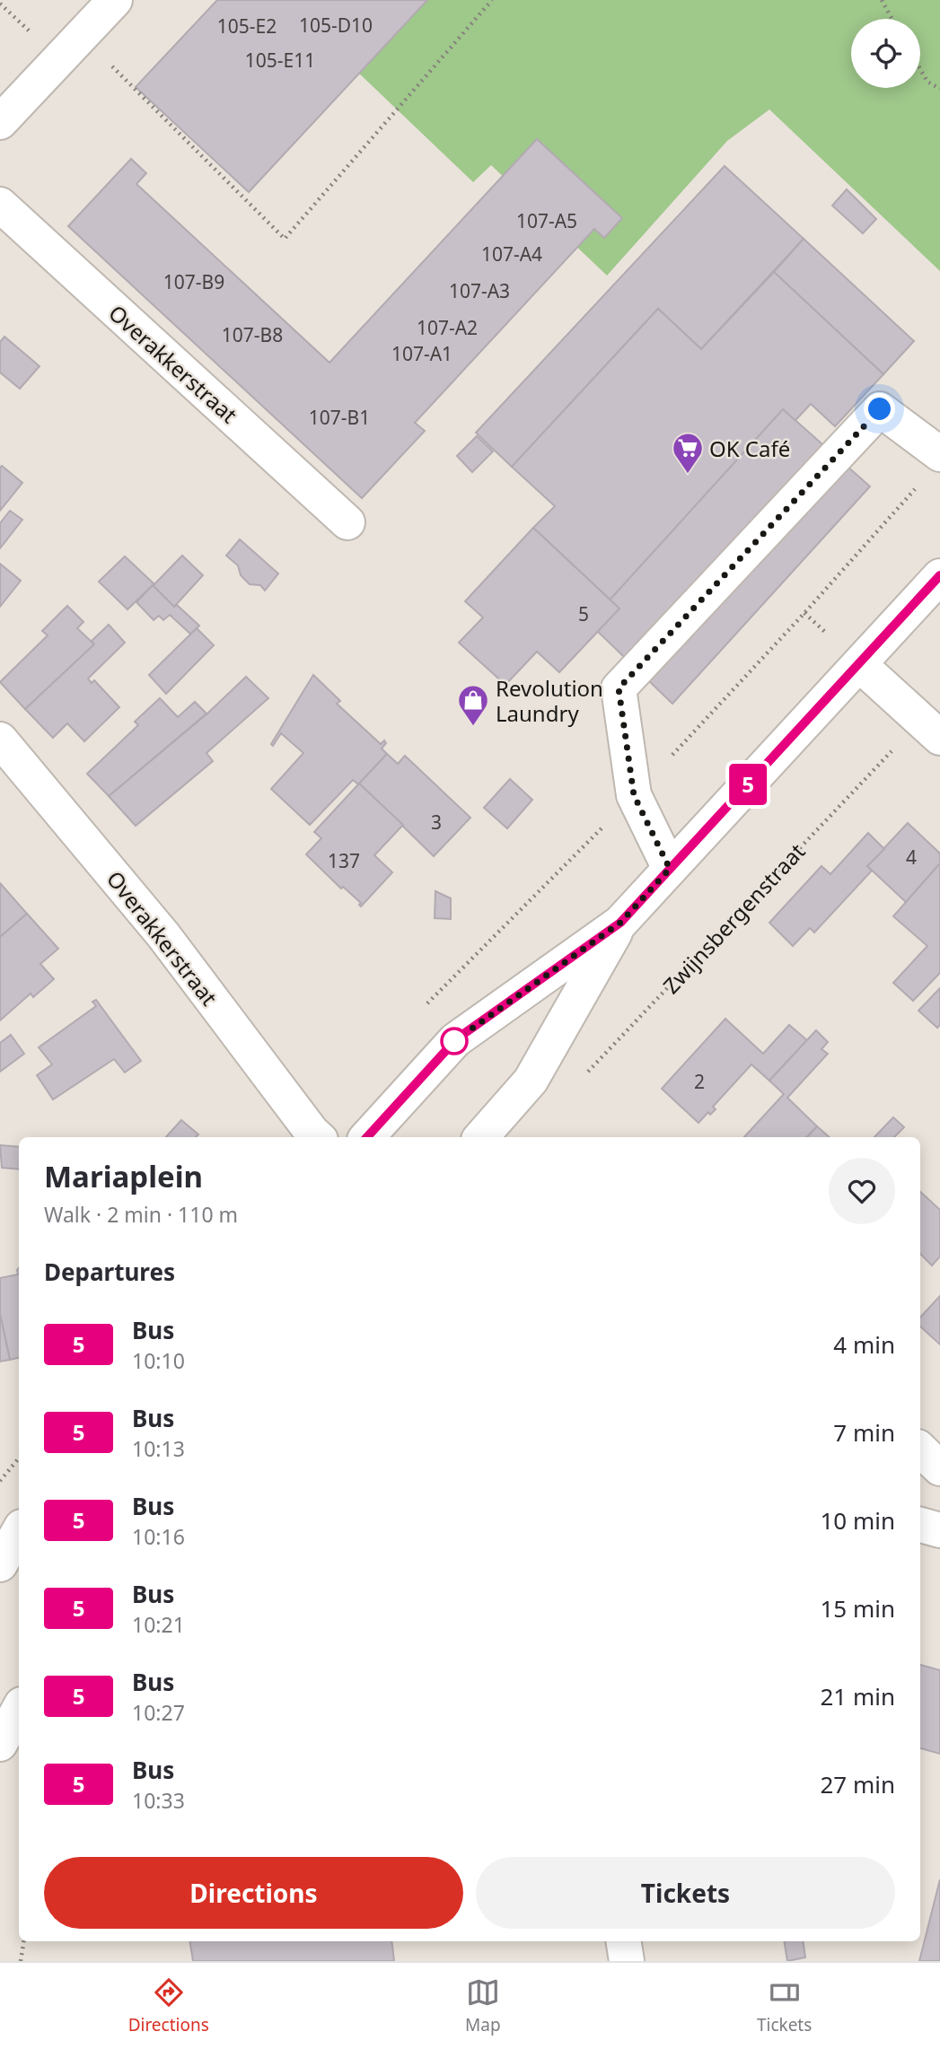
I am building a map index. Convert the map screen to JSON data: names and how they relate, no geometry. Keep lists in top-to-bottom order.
{
  "streets": {
    "street": ["Overakkerstraat"],
    "path": ["Zwijnsbergenstraat"]
  },
  "places": {
    "supermarket": ["OK Café"],
    "shop": ["Revolution Laundry"]
  },
  "lines": ["bus line 5"],
  "house_numbers": [
    "105-D10",
    "105-E2",
    "105-E11",
    "107-A5",
    "107-A4",
    "107-B9",
    "107-A3",
    "107-A2",
    "107-B8",
    "107-A1",
    "107-B1",
    "5",
    "3",
    "4",
    "137",
    "2"
  ],
  "page": {
    "on_map": "5",
    "heading": [
      ["Mariaplein", "Walk · 2 min · 110 m"],
      "Departures"
    ],
    "list": [
      {
        "mark": "5",
        "name": "Bus",
        "note": "10:10",
        "value": "4 min"
      },
      {
        "mark": "5",
        "name": "Bus",
        "note": "10:13",
        "value": "7 min"
      },
      {
        "mark": "5",
        "name": "Bus",
        "note": "10:16",
        "value": "10 min"
      },
      {
        "mark": "5",
        "name": "Bus",
        "note": "10:21",
        "value": "15 min"
      },
      {
        "mark": "5",
        "name": "Bus",
        "note": "10:27",
        "value": "21 min"
      },
      {
        "mark": "5",
        "name": "Bus",
        "note": "10:33",
        "value": "27 min"
      }
    ],
    "buttons": ["Directions", "Tickets"],
    "tabs": ["Directions", "Map", "Tickets"]
  }
}
